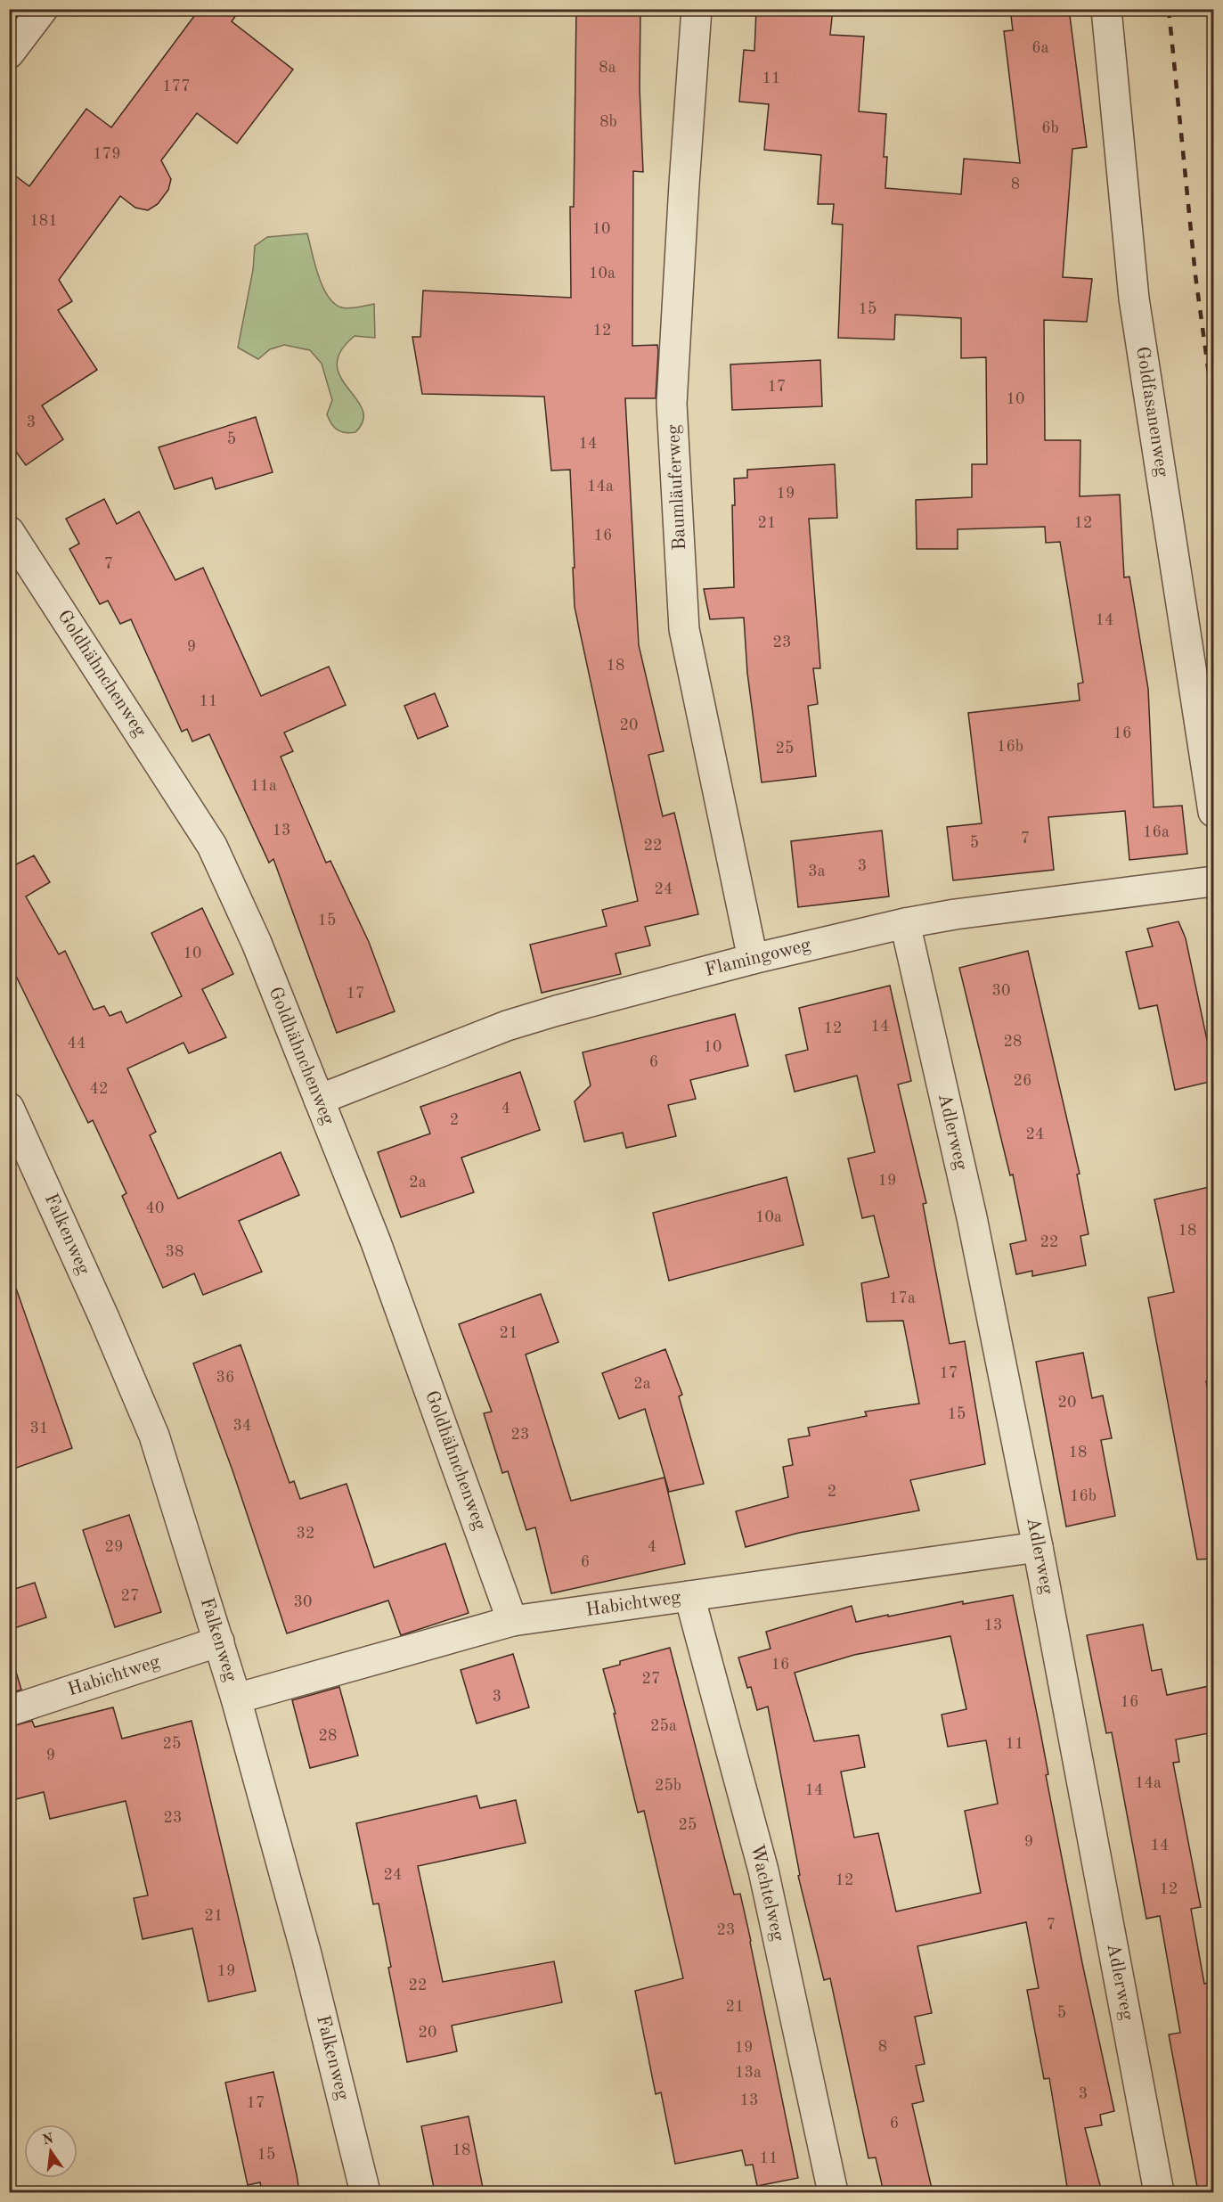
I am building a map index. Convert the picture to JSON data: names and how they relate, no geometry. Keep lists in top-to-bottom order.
{
  "streets": {
    "street": [
      "Goldfasanenweg",
      "Baumläuferweg",
      "Goldhähnchenweg",
      "Flamingoweg",
      "Adlerweg",
      "Falkenweg",
      "Habichtweg",
      "Wachtelweg"
    ]
  },
  "crossings": [
    ["Baumläuferweg", "Flamingoweg"],
    ["Goldhähnchenweg", "Flamingoweg"],
    ["Goldhähnchenweg", "Habichtweg"],
    ["Flamingoweg", "Adlerweg"],
    ["Adlerweg", "Habichtweg"],
    ["Falkenweg", "Habichtweg"],
    ["Habichtweg", "Wachtelweg"]
  ],
  "house_numbers": [
    "6a",
    "8a",
    "11",
    "177",
    "8b",
    "6b",
    "179",
    "8",
    "181",
    "10",
    "10a",
    "15",
    "12",
    "17",
    "10",
    "3",
    "5",
    "14",
    "14a",
    "19",
    "21",
    "12",
    "16",
    "7",
    "14",
    "23",
    "9",
    "18",
    "11",
    "20",
    "16",
    "16b",
    "25",
    "11a",
    "13",
    "16a",
    "7",
    "5",
    "22",
    "3",
    "3a",
    "24",
    "15",
    "10",
    "30",
    "17",
    "14",
    "12",
    "28",
    "44",
    "10",
    "6",
    "26",
    "42",
    "4",
    "2",
    "24",
    "19",
    "2a",
    "40",
    "10a",
    "18",
    "22",
    "38",
    "17a",
    "21",
    "17",
    "36",
    "2a",
    "20",
    "15",
    "34",
    "31",
    "23",
    "18",
    "2",
    "16b",
    "32",
    "29",
    "4",
    "6",
    "27",
    "30",
    "13",
    "16",
    "27",
    "3",
    "16",
    "25a",
    "28",
    "25",
    "11",
    "9",
    "14a",
    "25b",
    "14",
    "23",
    "25",
    "9",
    "14",
    "24",
    "12",
    "12",
    "21",
    "7",
    "23",
    "19",
    "22",
    "21",
    "5",
    "20",
    "8",
    "19",
    "13a",
    "3",
    "13",
    "17",
    "6",
    "18",
    "15",
    "11"
  ],
  "north": "top"
}
